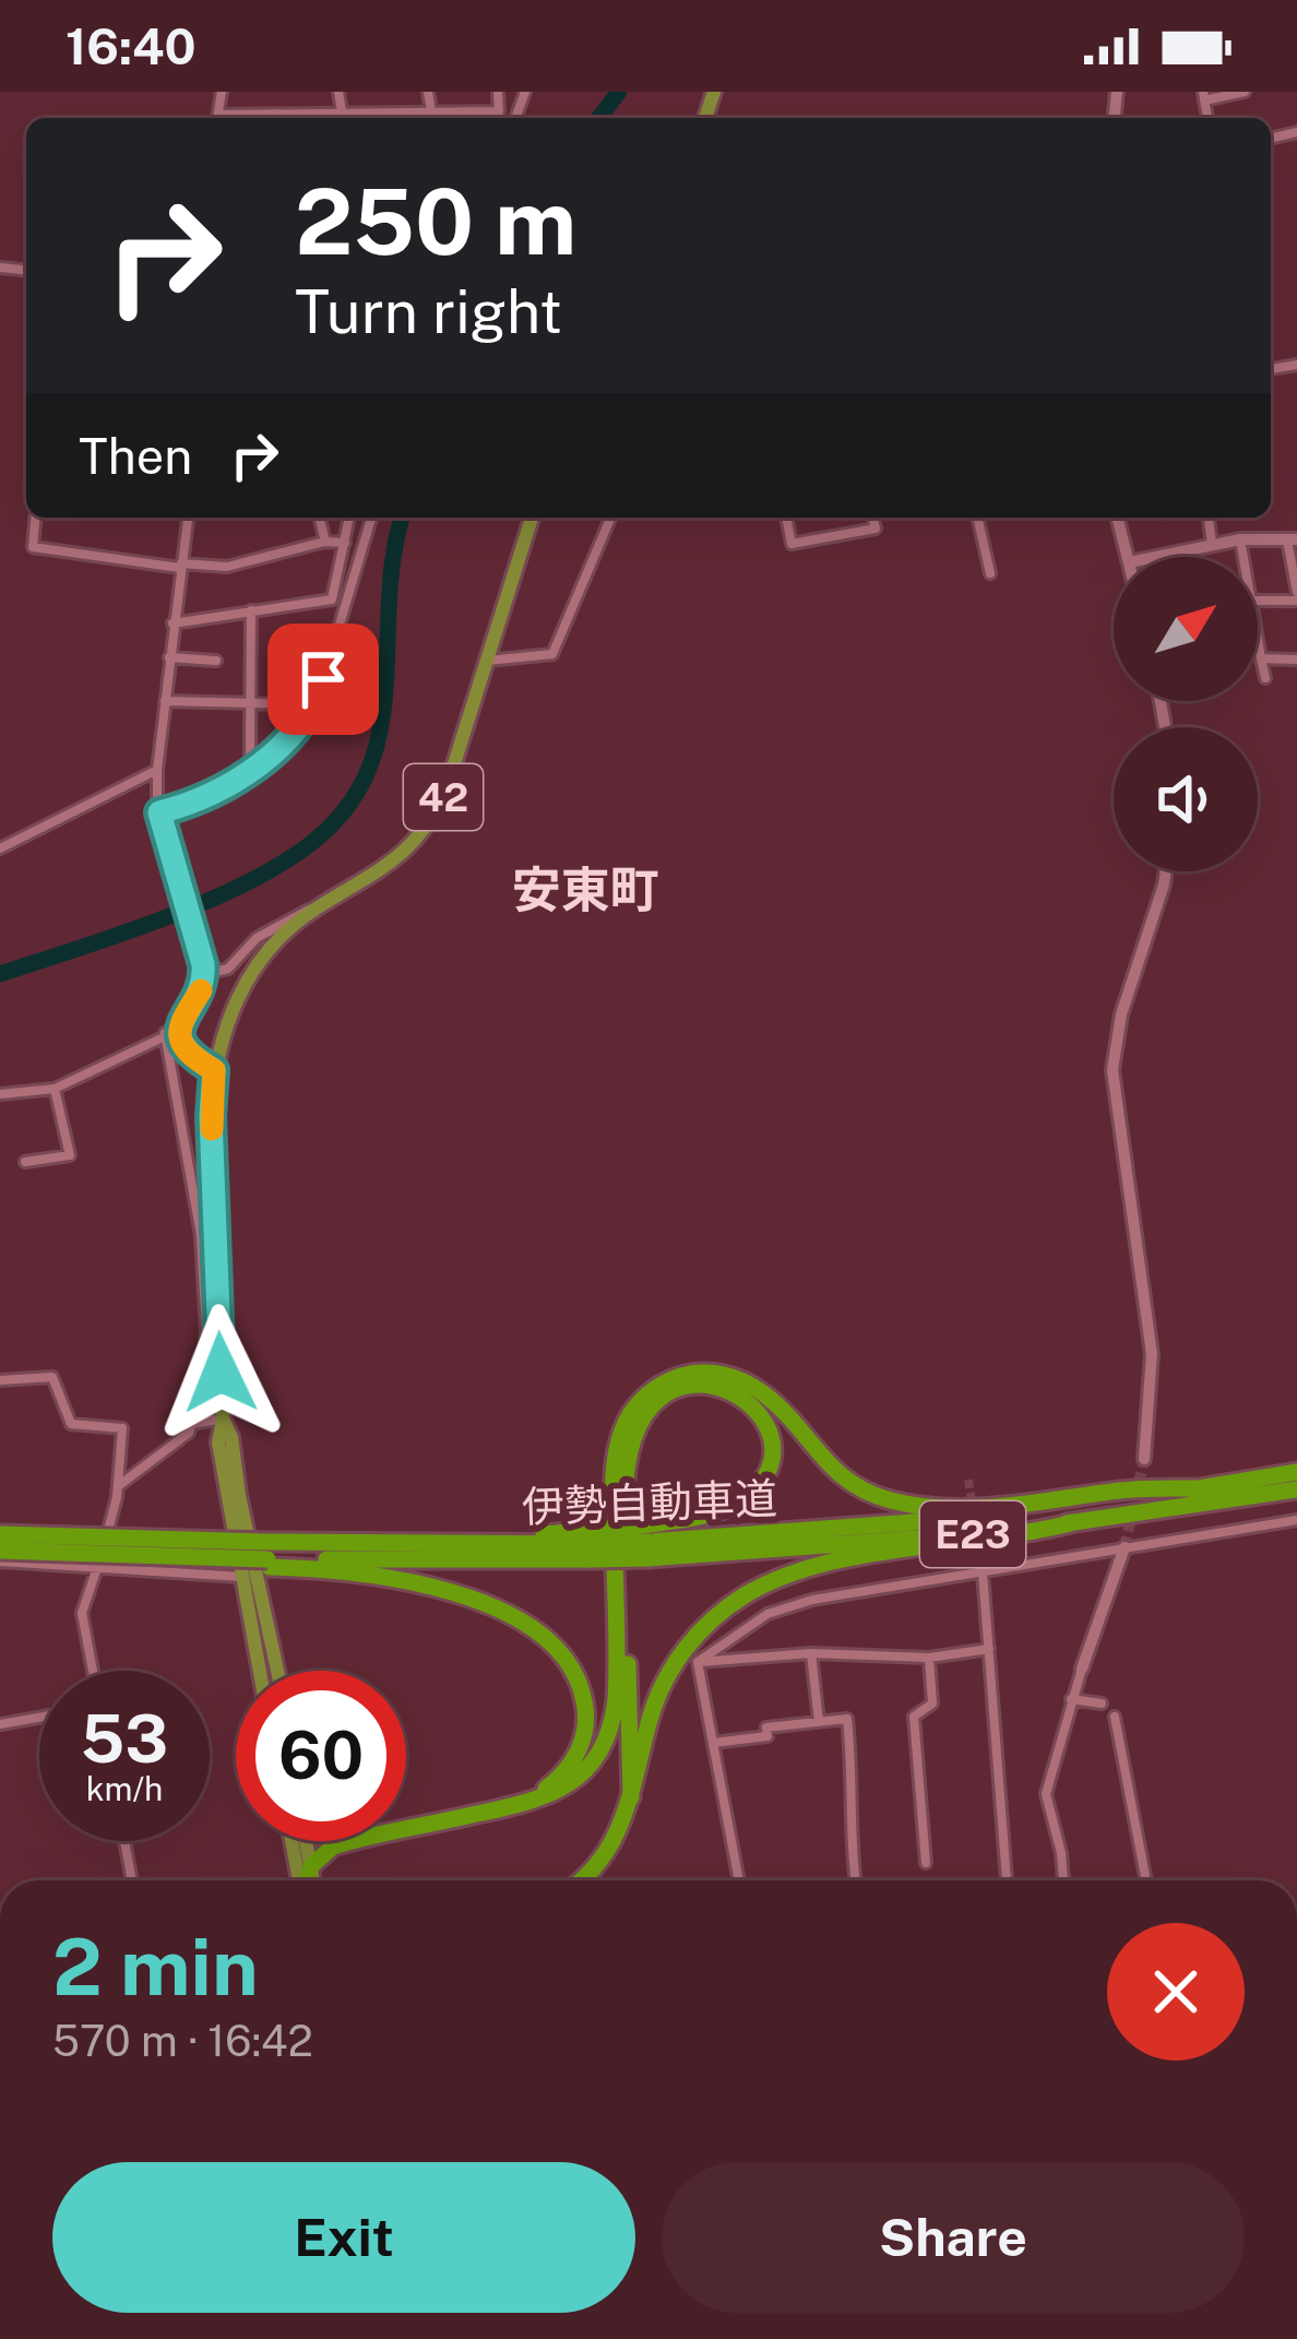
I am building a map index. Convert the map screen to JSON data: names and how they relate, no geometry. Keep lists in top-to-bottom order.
{
  "streets": {
    "highway": ["伊勢自動車道", "E23"],
    "main road": ["42"]
  },
  "districts": ["安東町"],
  "north": "top right",
  "page": {
    "status": "16:40",
    "turn": ["250 m", "Turn right"],
    "then": "Then",
    "speed": "53 km/h",
    "limit": "60",
    "heading": ["2 min", "570 m · 16:42"],
    "buttons": ["Exit", "Share"]
  }
}
